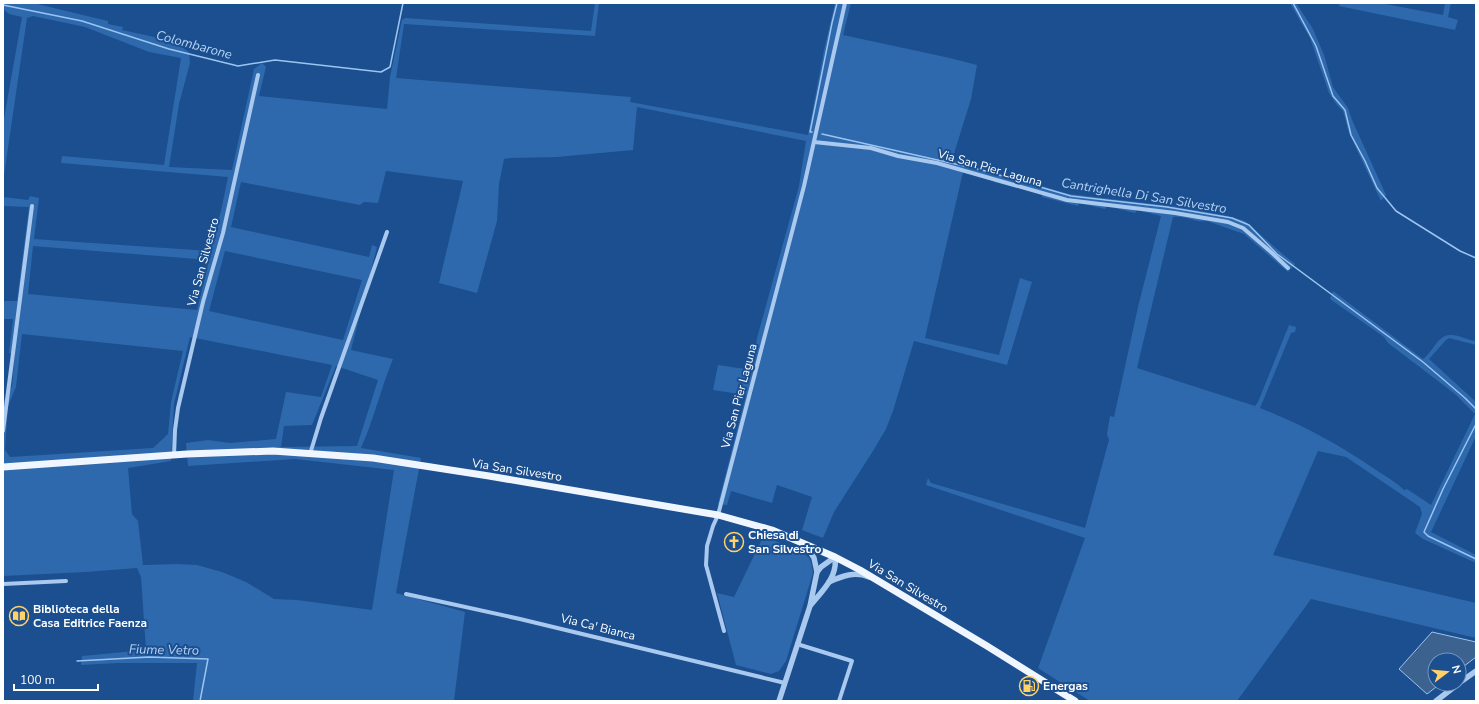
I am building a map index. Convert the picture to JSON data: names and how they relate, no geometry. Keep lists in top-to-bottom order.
{
  "streets": {
    "main road": ["Via San Silvestro"],
    "street": ["Via San Pier Laguna", "Via Ca' Bianca"]
  },
  "crossings": [
    ["Via San Pier Laguna", "Via San Silvestro"]
  ],
  "water": ["Colombarone", "Cantrighella Di San Silvestro", "Fiume Vetro"],
  "places": {
    "church": ["Chiesa di San Silvestro"],
    "library": ["Biblioteca della Casa Editrice Faenza"],
    "fuel station": ["Energas"]
  },
  "scale_bar": "100 m",
  "north": "right"
}
